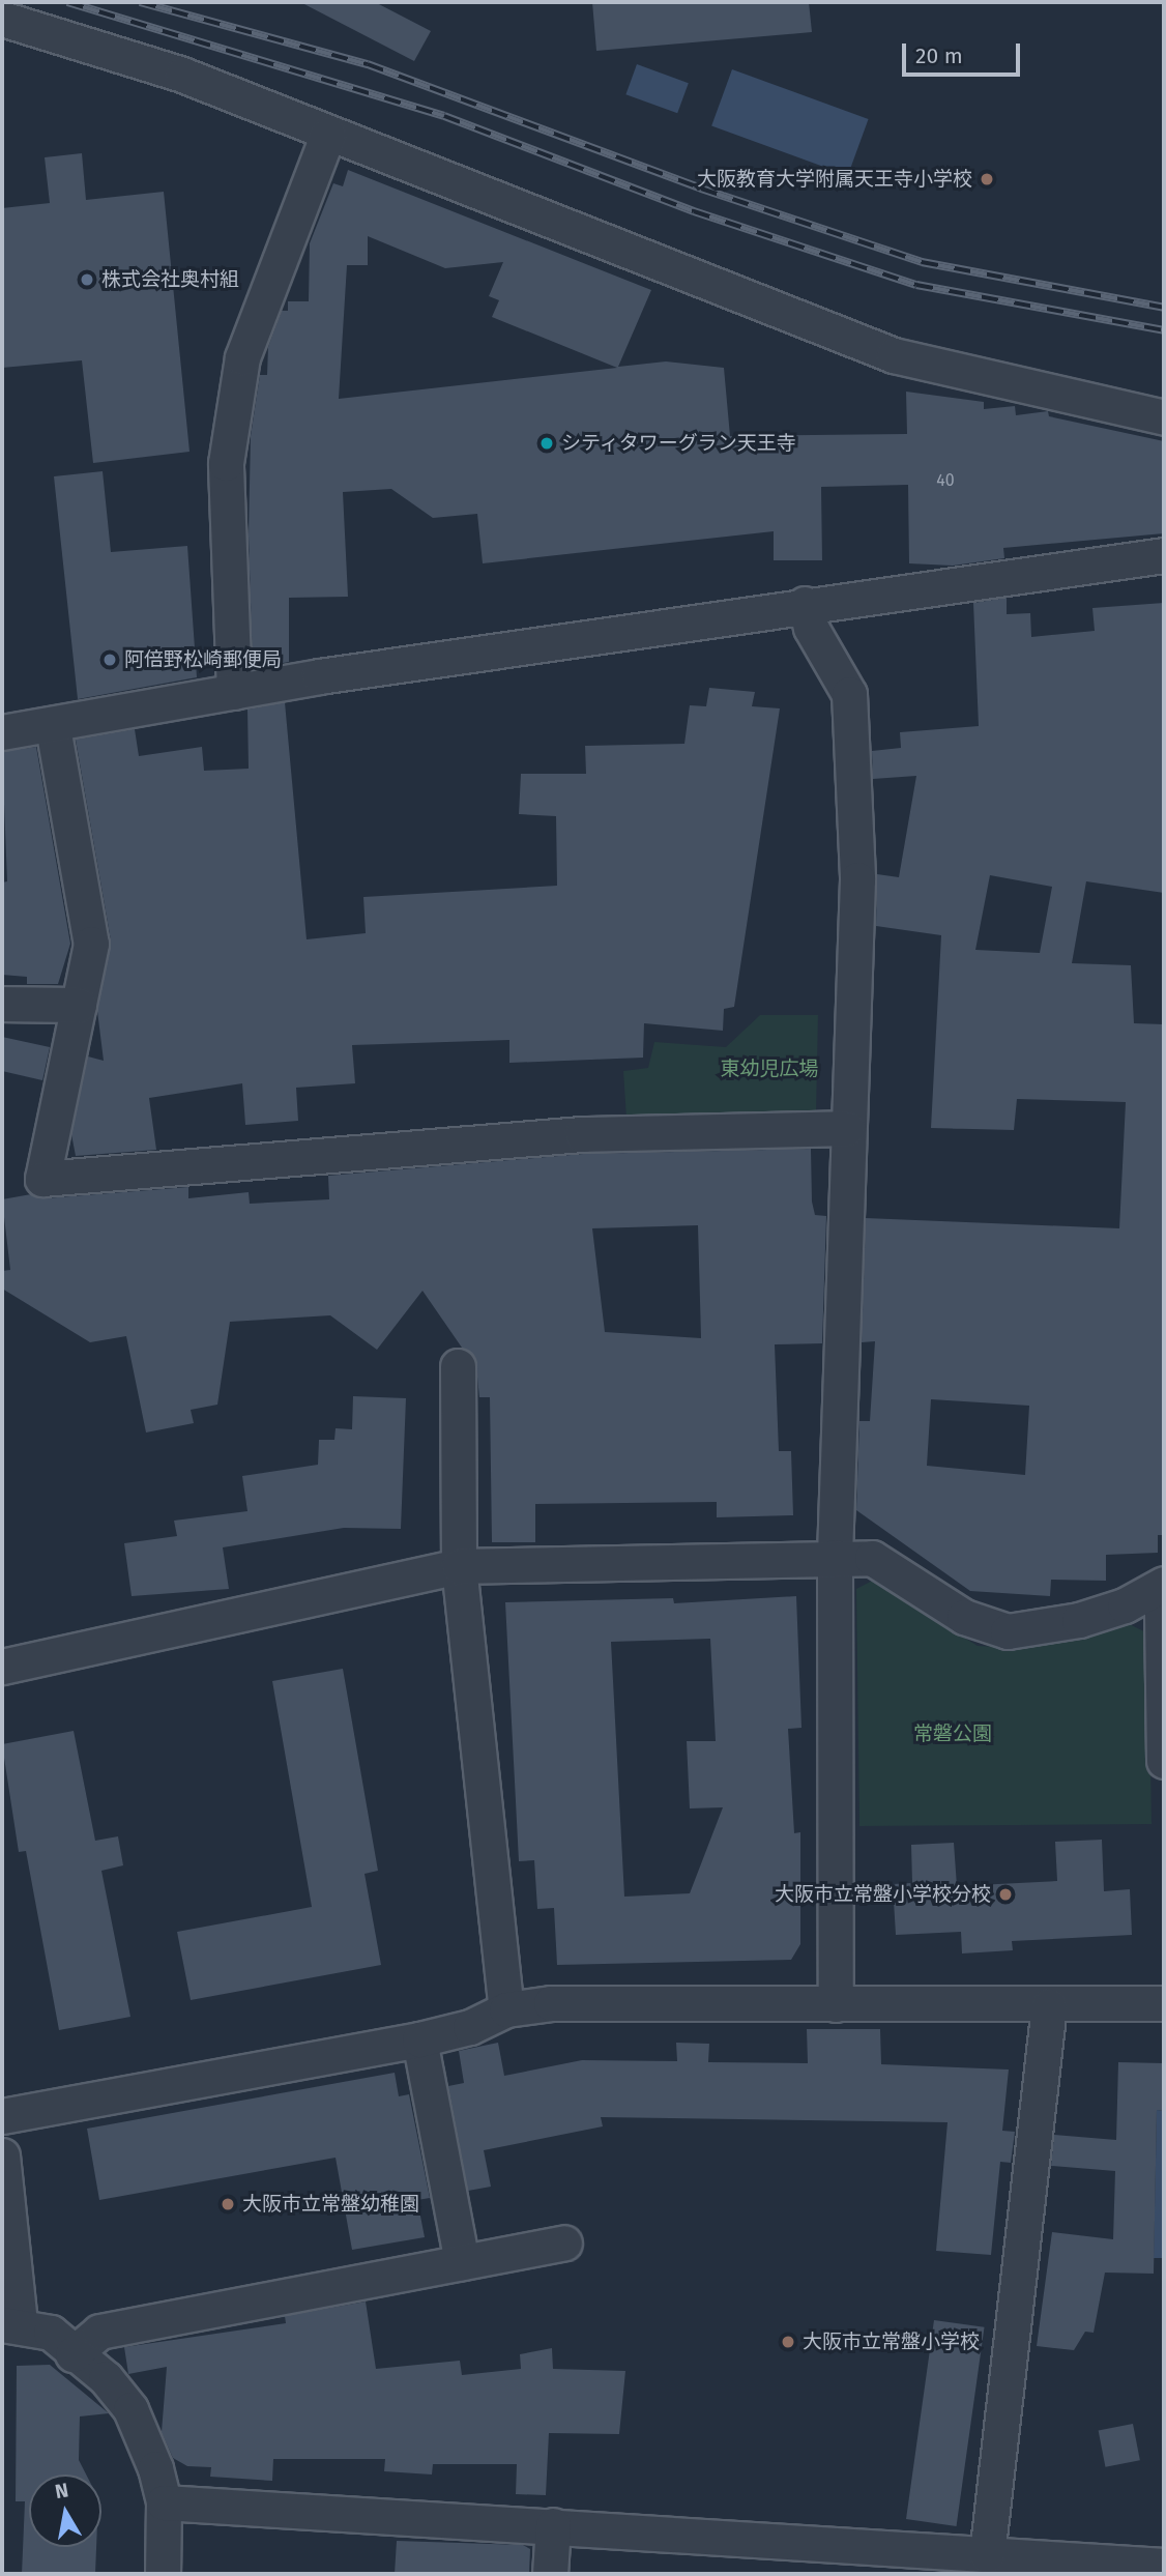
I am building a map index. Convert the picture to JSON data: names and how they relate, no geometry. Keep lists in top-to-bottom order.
{
  "parks": ["東幼児広場", "常磐公園"],
  "places": [
    "大阪教育大学附属天王寺小学校",
    "株式会社奥村組",
    "シティタワーグラン天王寺",
    "阿倍野松崎郵便局",
    "大阪市立常盤小学校分校",
    "大阪市立常盤幼稚園",
    "大阪市立常盤小学校"
  ],
  "house_numbers": ["40"],
  "scale_bar": "20 m",
  "north": "top"
}
